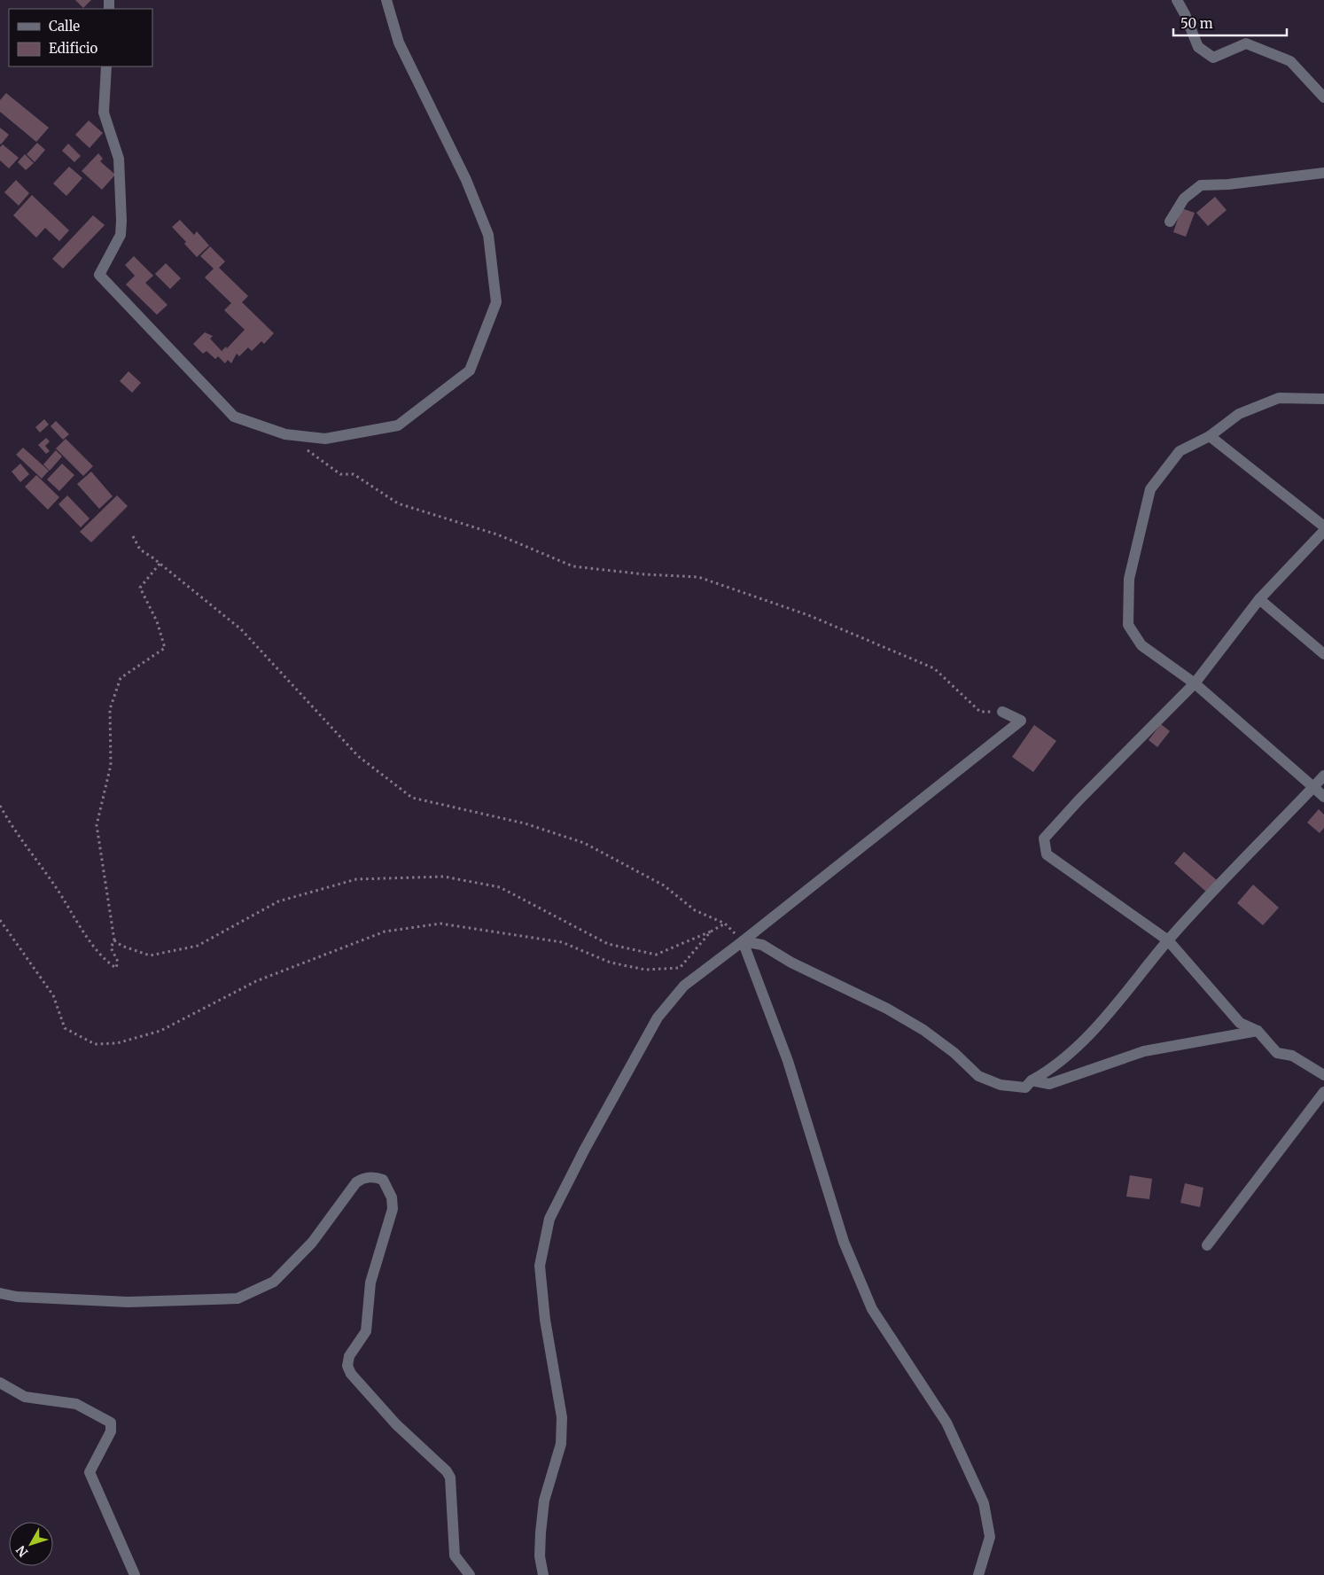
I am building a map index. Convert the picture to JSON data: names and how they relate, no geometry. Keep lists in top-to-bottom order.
{
  "legend": ["Calle", "Edificio"],
  "scale_bar": "50 m",
  "north": "bottom left"
}
